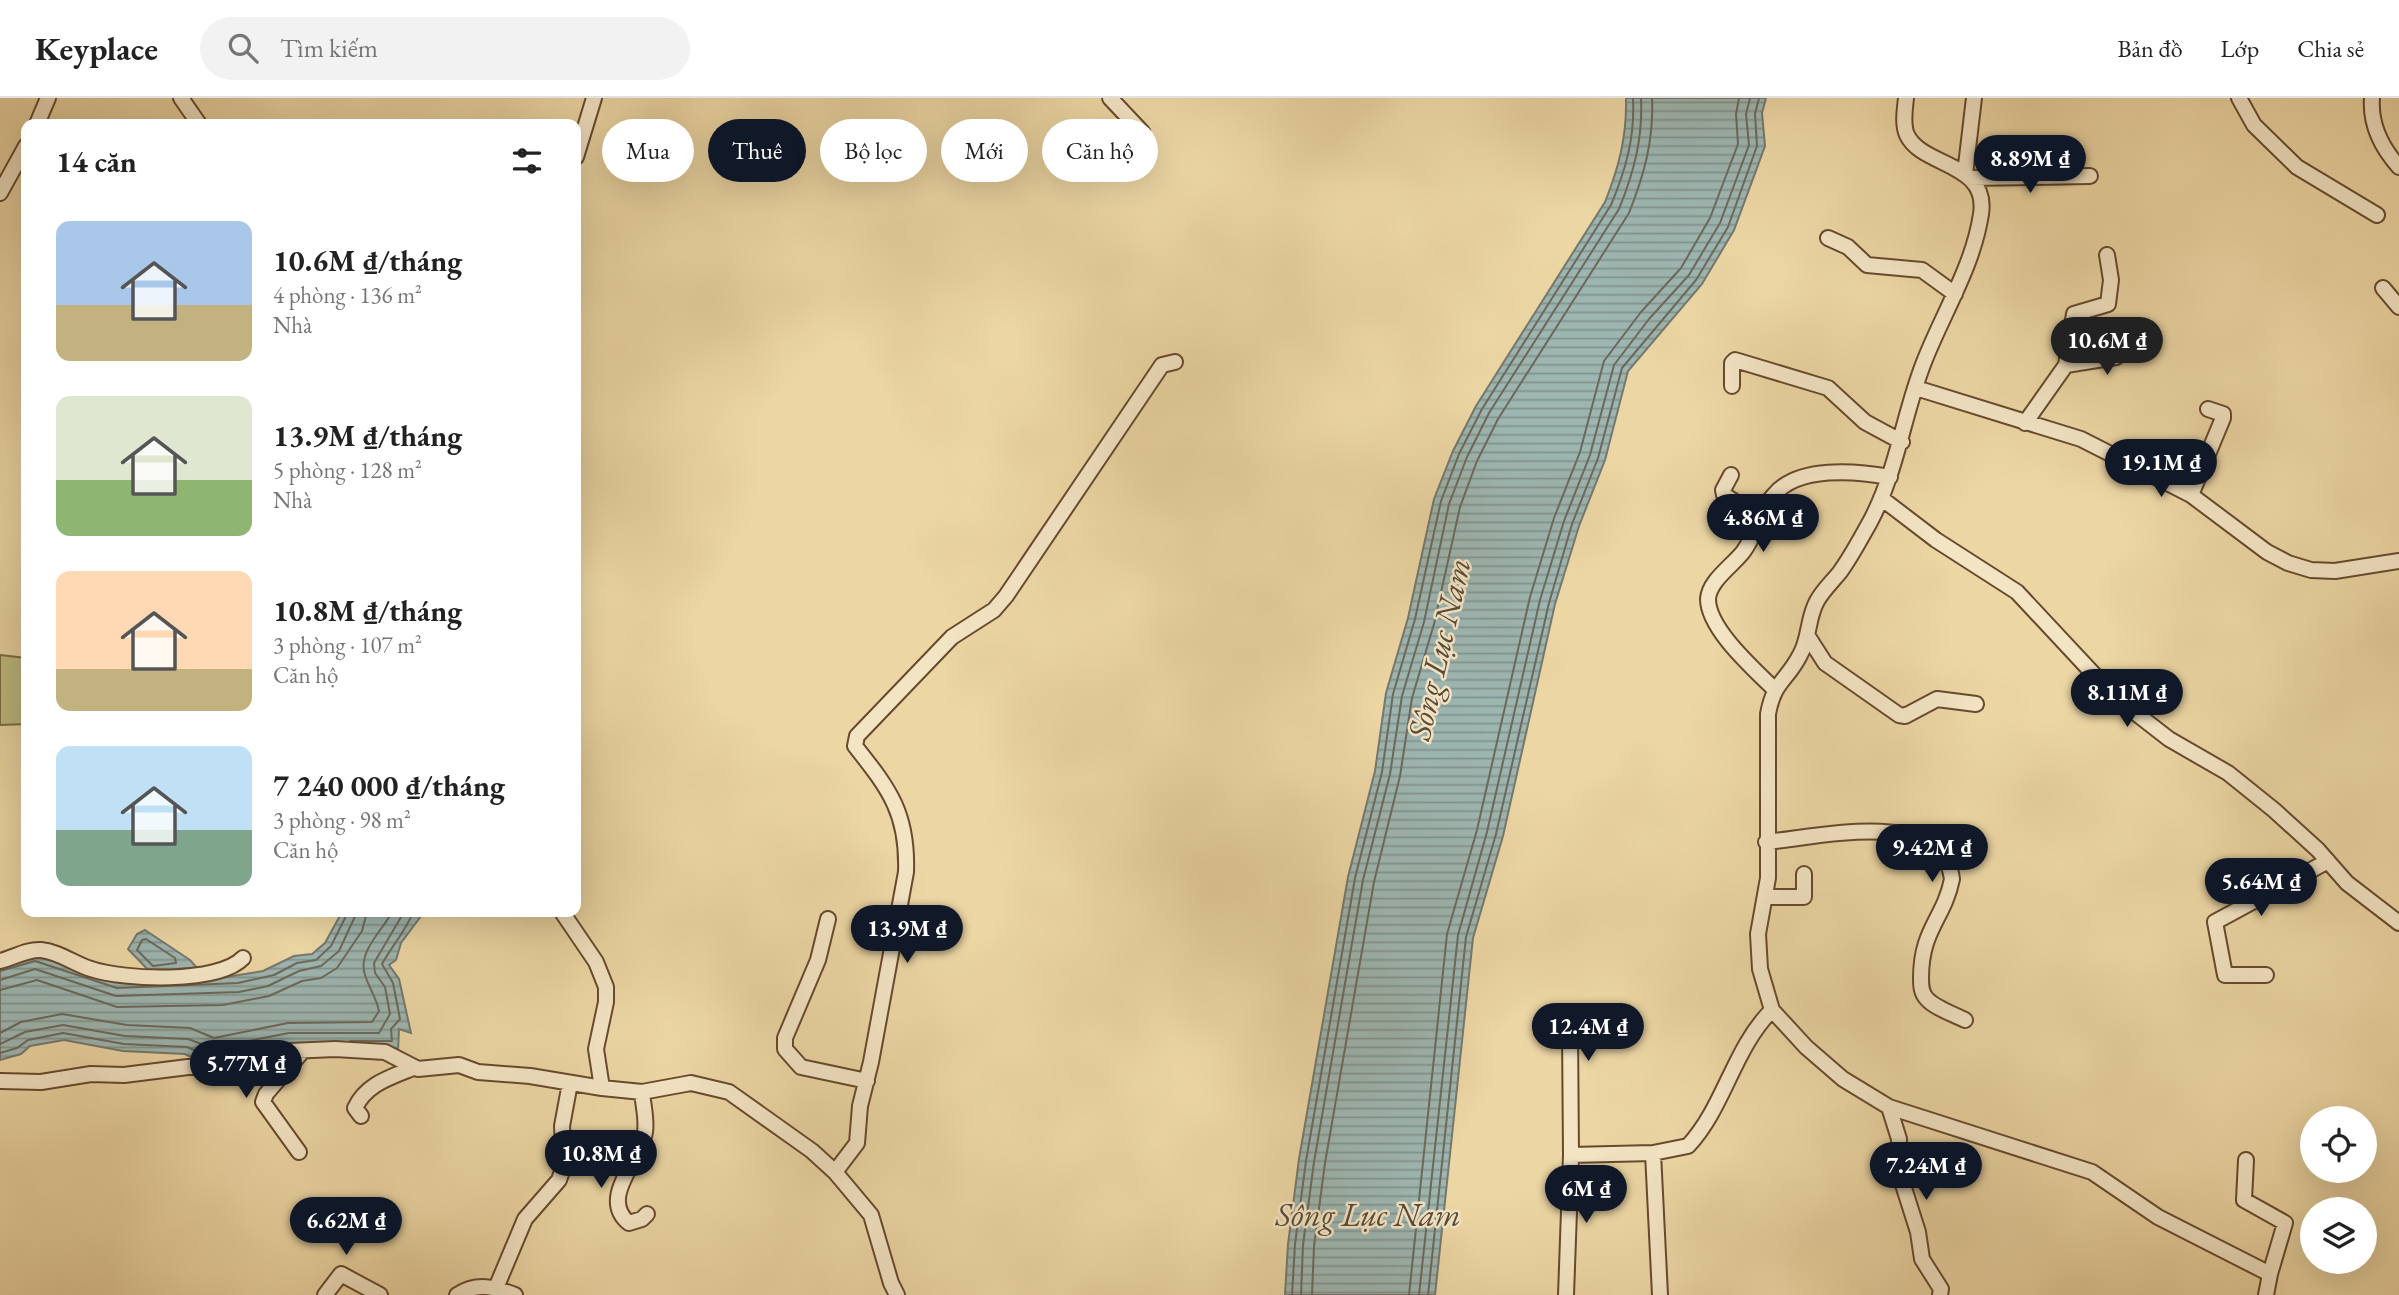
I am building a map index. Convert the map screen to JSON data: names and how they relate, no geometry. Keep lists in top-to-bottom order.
{
  "water": ["Sông Lục Nam"],
  "page": {
    "header": "Keyplace",
    "search": "Tìm kiếm",
    "nav": ["Bản đồ", "Lớp", "Chia sẻ"],
    "chip": [
      "Mua",
      "Thuê",
      "Bộ lọc",
      "Mới",
      "Căn hộ"
    ],
    "heading": "14 căn",
    "price": [
      "8.89M ₫",
      "10.6M ₫",
      "19.1M ₫",
      "4.86M ₫",
      "8.11M ₫",
      "9.42M ₫",
      "5.64M ₫",
      "13.9M ₫",
      "12.4M ₫",
      "5.77M ₫",
      "10.8M ₫",
      "7.24M ₫",
      "6M ₫",
      "6.62M ₫"
    ],
    "list": [
      {
        "name": "10.6M ₫/tháng",
        "note": "4 phòng · 136 m² · Nhà"
      },
      {
        "name": "13.9M ₫/tháng",
        "note": "5 phòng · 128 m² · Nhà"
      },
      {
        "name": "10.8M ₫/tháng",
        "note": "3 phòng · 107 m² · Căn hộ"
      },
      {
        "name": "7 240 000 ₫/tháng",
        "note": "3 phòng · 98 m² · Căn hộ"
      }
    ]
  }
}
